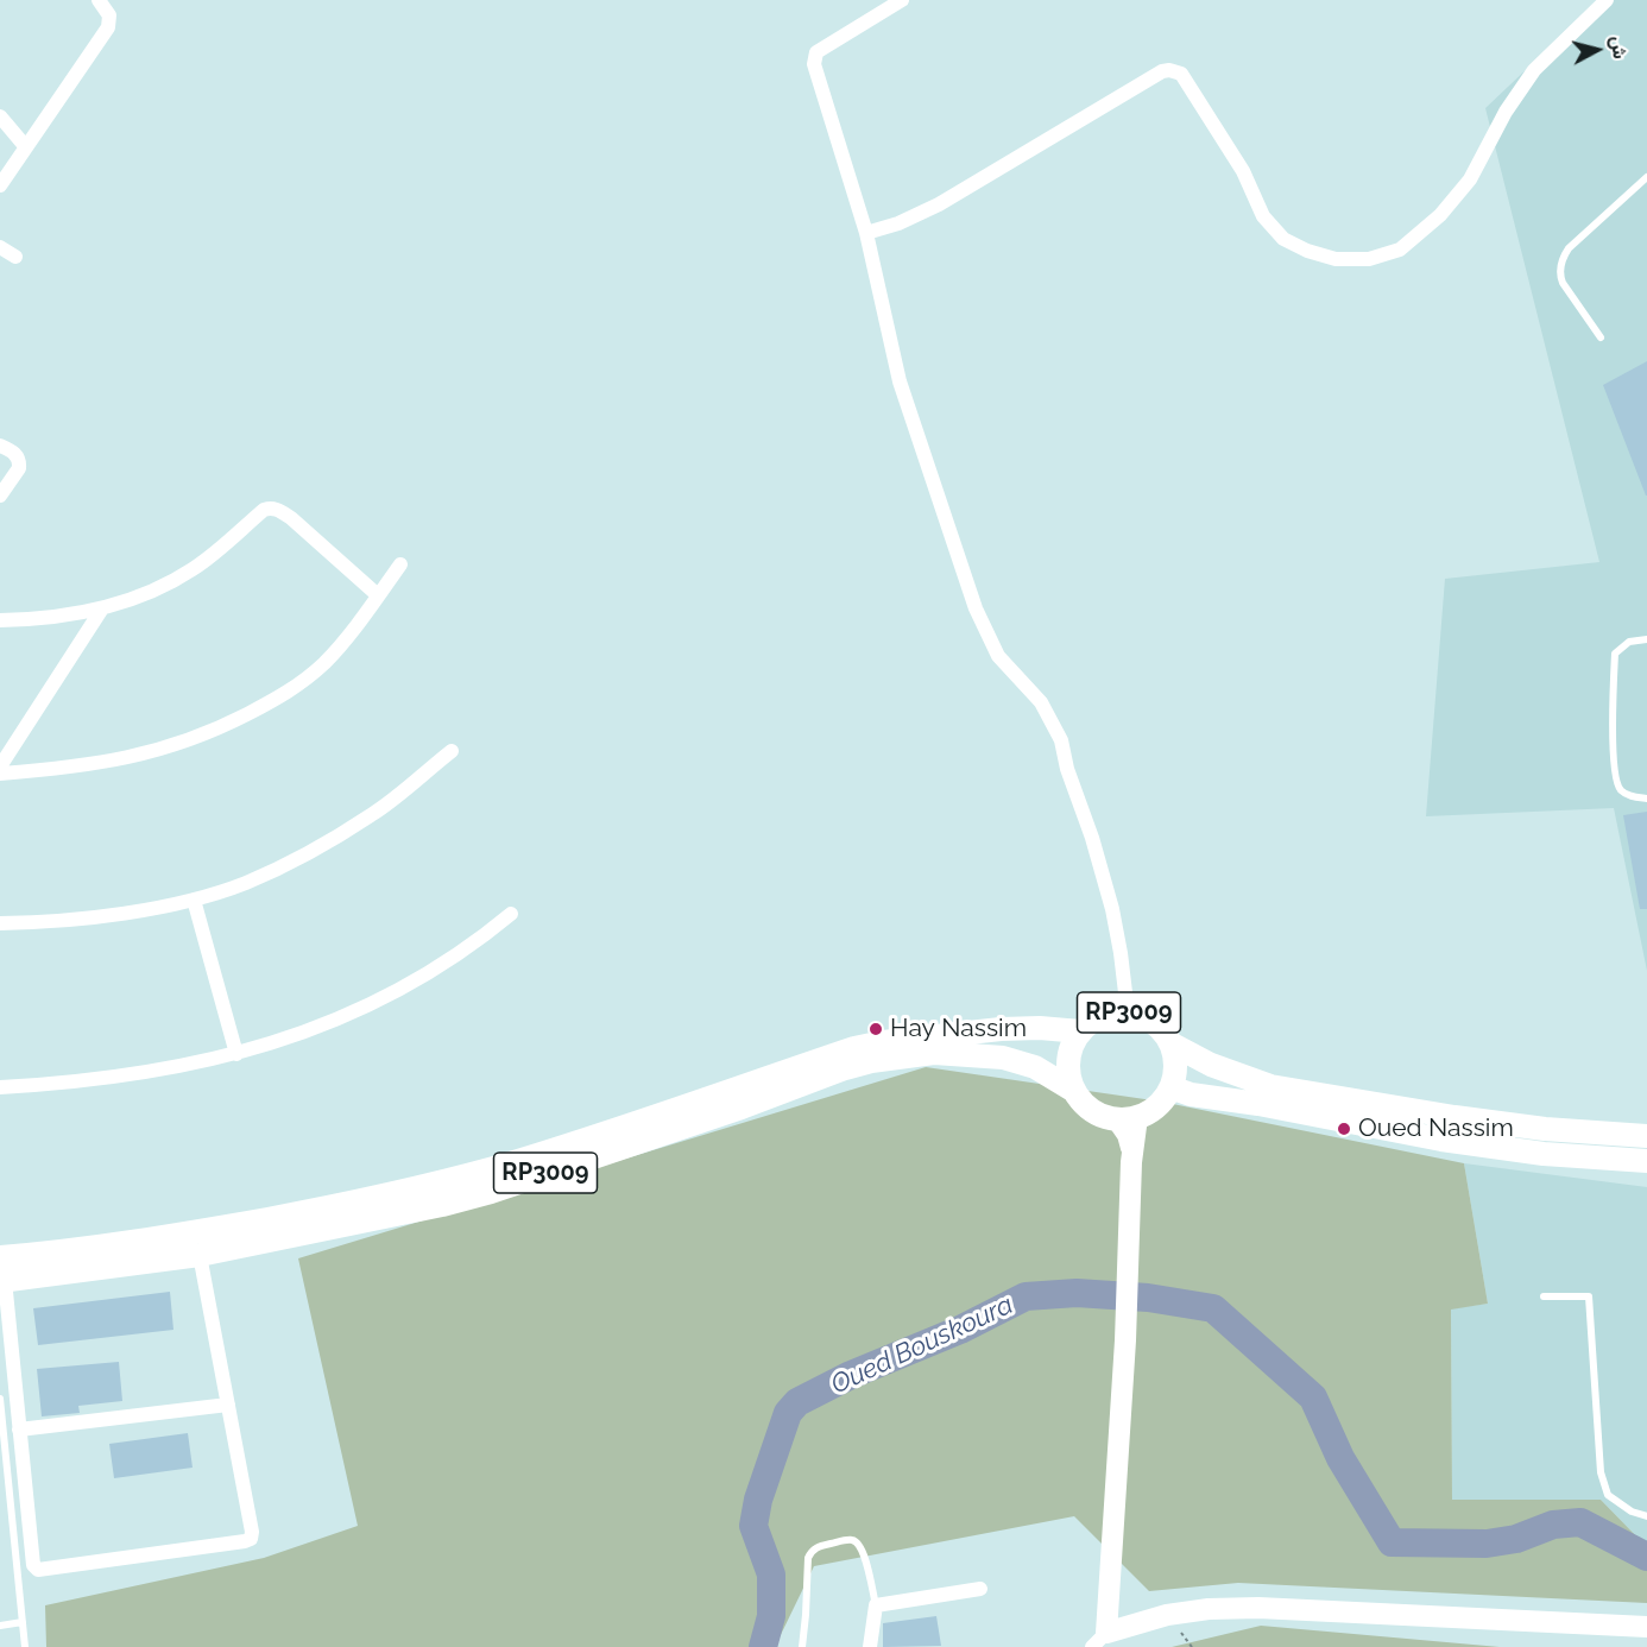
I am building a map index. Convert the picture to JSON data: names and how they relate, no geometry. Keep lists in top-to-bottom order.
{
  "streets": {
    "main road": ["RP3009"]
  },
  "water": ["Oued Bouskoura"],
  "places": ["Hay Nassim", "Oued Nassim"],
  "north": "right"
}
